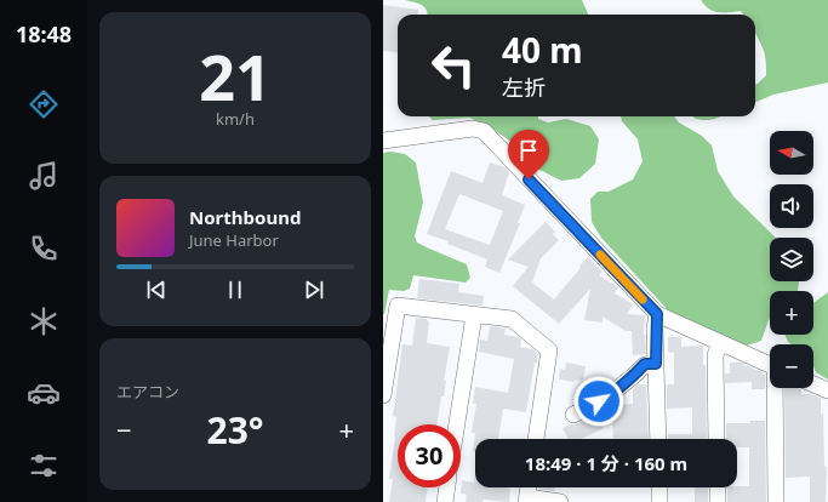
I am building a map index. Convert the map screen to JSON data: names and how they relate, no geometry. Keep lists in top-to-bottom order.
{
  "north": "left",
  "page": {
    "tabs": "18:48",
    "tile": [
      ["21", "km/h"],
      "エアコン"
    ],
    "turn": ["40 m", "左折"],
    "map_buttons": ["+", "−"],
    "song": ["Northbound", "June Harbor"],
    "heat": ["−", "23°", "+"],
    "limit": "30",
    "trip": "18:49 · 1 分 · 160 m"
  }
}
